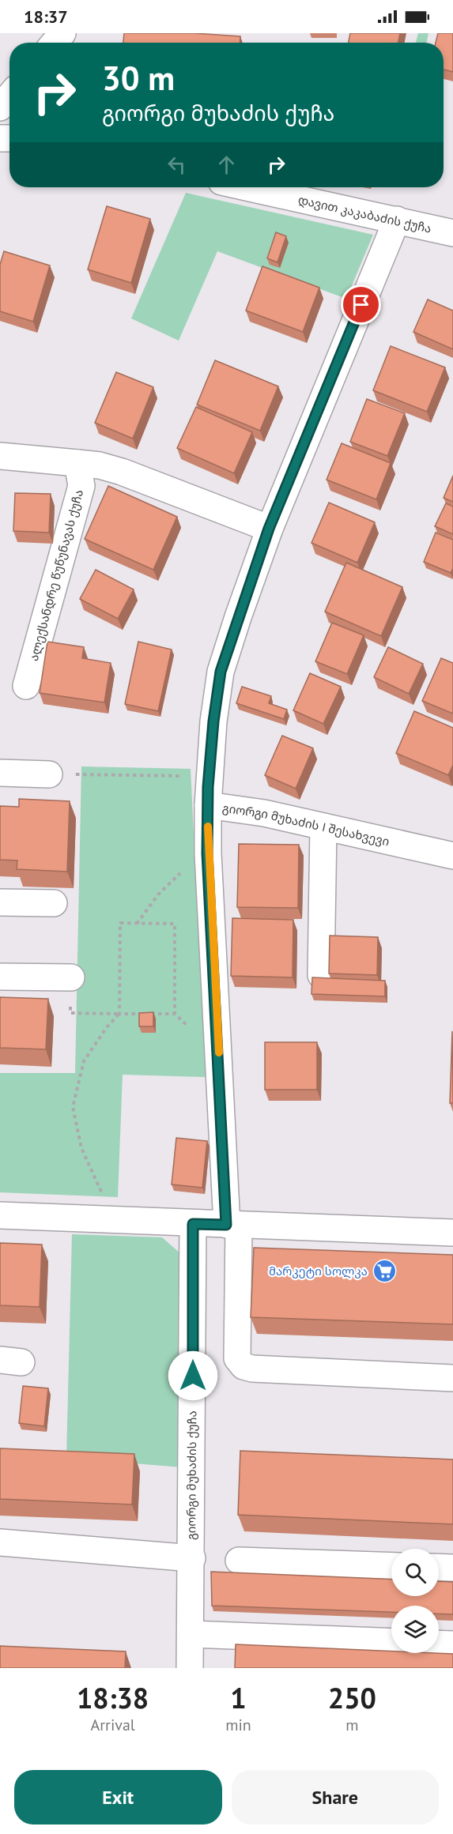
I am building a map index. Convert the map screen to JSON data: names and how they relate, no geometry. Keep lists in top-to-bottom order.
{
  "streets": {
    "street": [
      "დავით კაკაბაძის ქუჩა",
      "ალექსანდრე წუწუნავას ქუჩა",
      "გიორგი მუხაძის I შესახვევი",
      "გიორგი მუხაძის ქუჩა"
    ]
  },
  "places": {
    "supermarket": ["მარკეტი სოლკა"]
  },
  "page": {
    "status": "18:37",
    "turn": ["30 m", "გიორგი მუხაძის ქუჩა"],
    "eta": [
      "18:38",
      "Arrival",
      "1",
      "min",
      "250",
      "m"
    ],
    "buttons": ["Exit", "Share"]
  }
}
